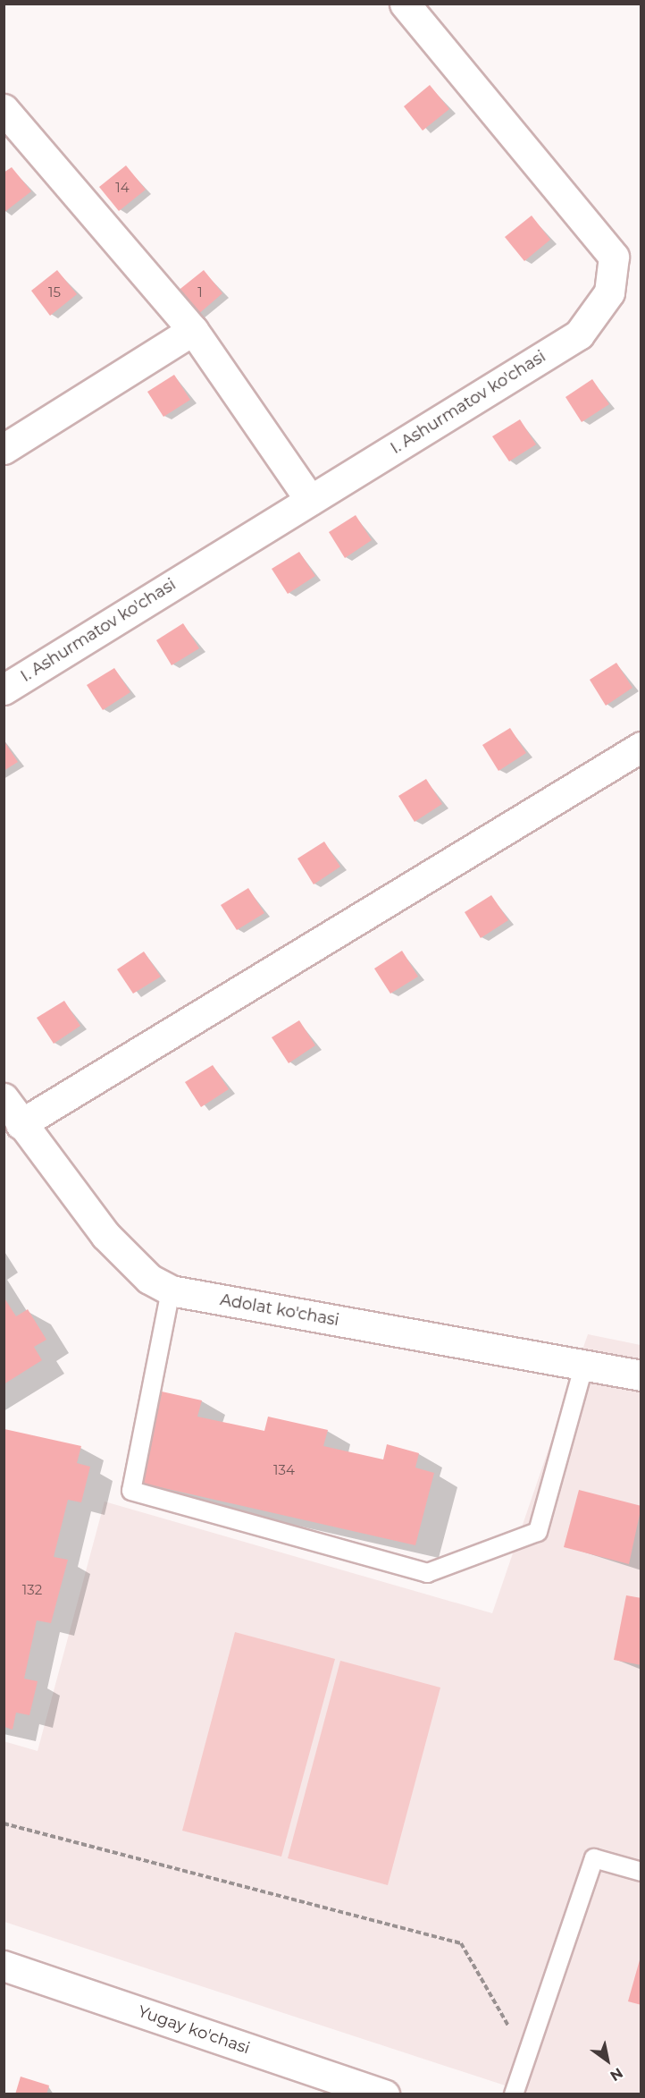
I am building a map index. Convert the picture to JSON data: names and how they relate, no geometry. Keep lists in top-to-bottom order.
{
  "streets": {
    "street": ["I. Ashurmatov ko'chasi", "Adolat ko'chasi", "Yugay ko'chasi"]
  },
  "house_numbers": [
    "14",
    "15",
    "1",
    "134",
    "132"
  ],
  "north": "bottom right"
}
